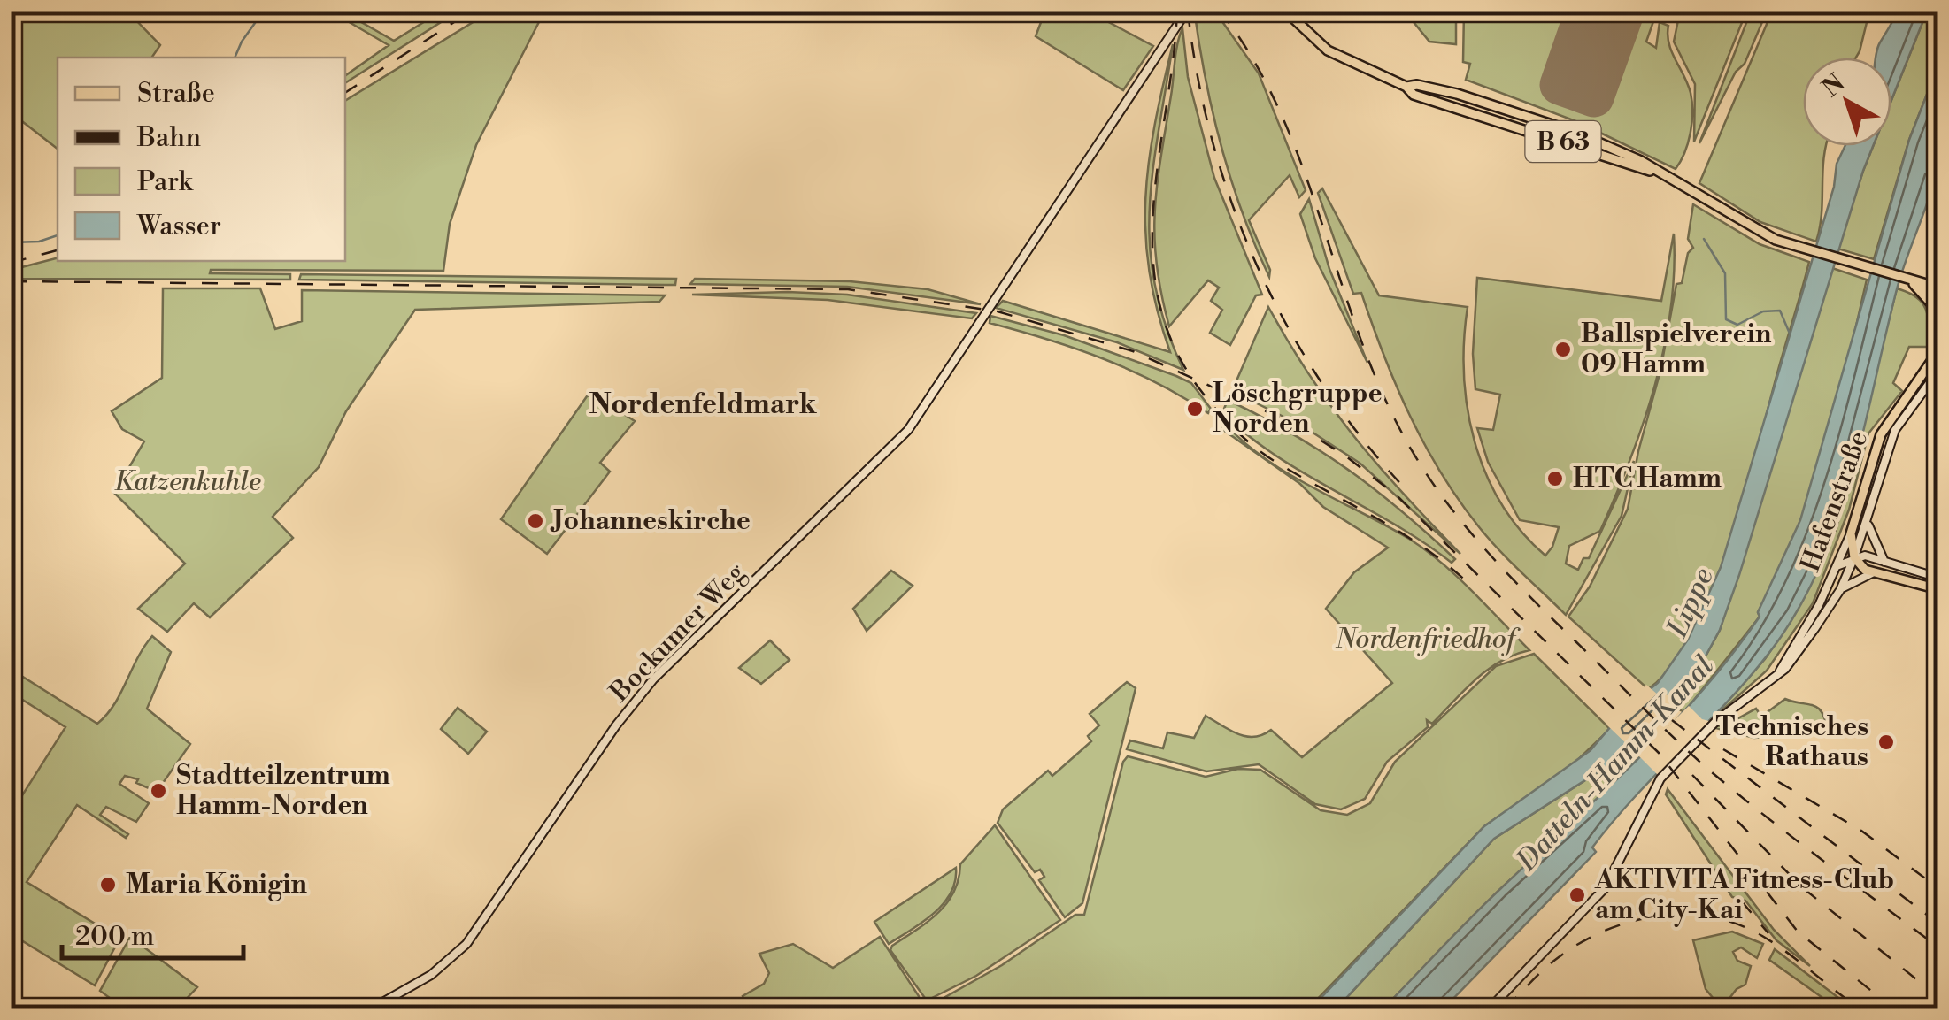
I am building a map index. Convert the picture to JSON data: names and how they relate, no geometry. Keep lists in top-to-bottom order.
{
  "streets": {
    "main road": ["B 63", "Hafenstraße", "Bockumer Weg"]
  },
  "districts": ["Nordenfeldmark"],
  "water": ["Lippe", "Datteln-Hamm-Kanal"],
  "parks": ["Katzenkuhle", "Nordenfriedhof"],
  "places": [
    "Ballspielverein 09 Hamm",
    "Löschgruppe Norden",
    "HTC Hamm",
    "Johanneskirche",
    "Technisches Rathaus",
    "Stadtteilzentrum Hamm-Norden",
    "Maria Königin",
    "AKTIVITA Fitness-Club am City-Kai"
  ],
  "legend": [
    "Straße",
    "Bahn",
    "Park",
    "Wasser"
  ],
  "scale_bar": "200 m",
  "north": "top left"
}
